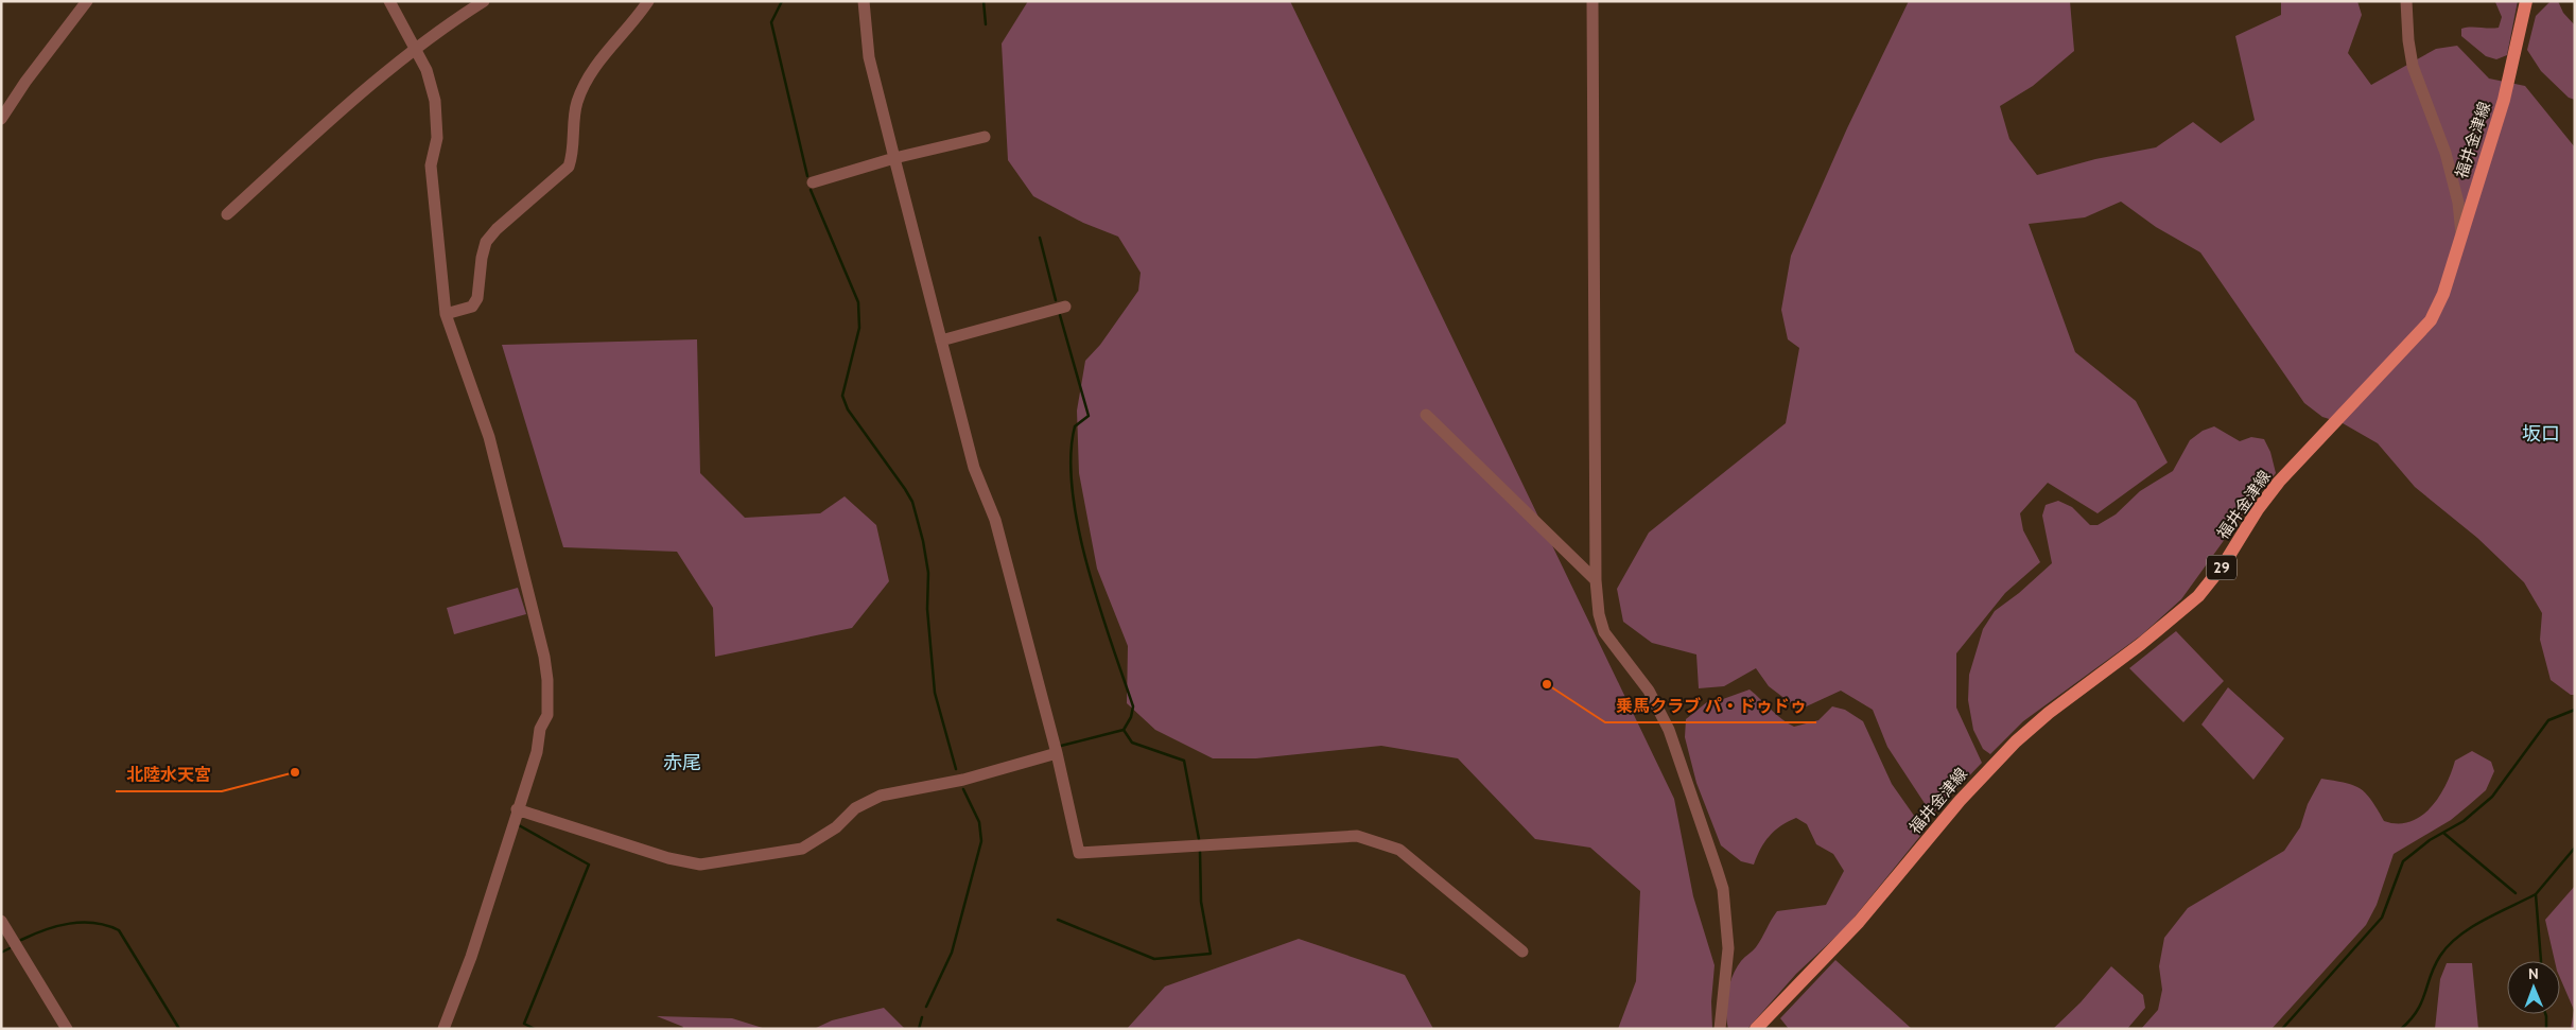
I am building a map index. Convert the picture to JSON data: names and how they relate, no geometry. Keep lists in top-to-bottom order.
{
  "streets": {
    "main road": ["福井金津線", "29"]
  },
  "districts": ["坂口", "赤尾"],
  "places": ["乗馬クラブ パ・ドゥドゥ", "北陸水天宮"],
  "north": "top"
}
